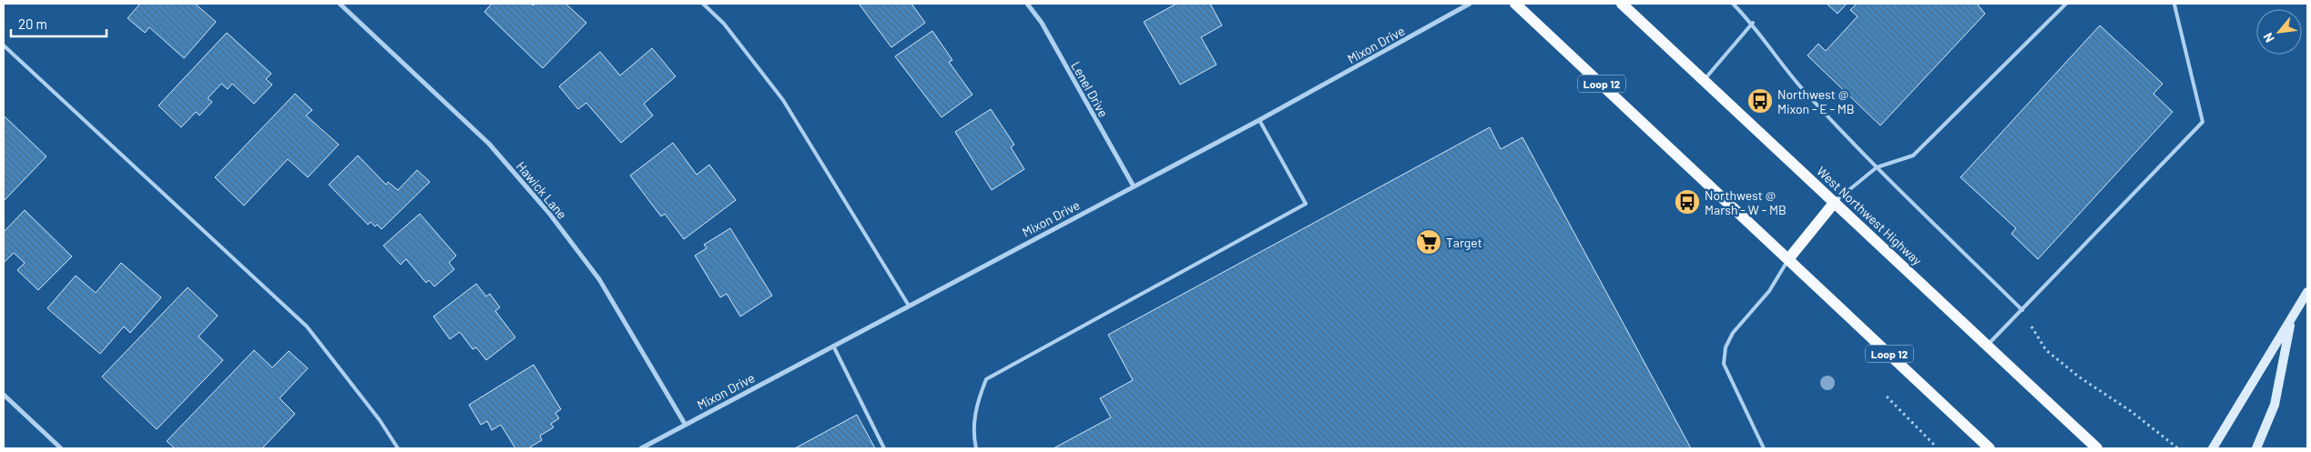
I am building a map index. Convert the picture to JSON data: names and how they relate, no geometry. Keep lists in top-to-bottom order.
{
  "streets": {
    "main road": ["Loop 12", "West Northwest Highway"],
    "street": ["Mixon Drive", "Lenel Drive", "Hawick Lane"]
  },
  "crossings": [
    ["Mixon Drive", "Lenel Drive"],
    ["Mixon Drive", "Hawick Lane"]
  ],
  "places": {
    "bus stop": ["Northwest @ Mixon - E - MB", "Northwest @ Marsh - W - MB"],
    "supermarket": ["Target"]
  },
  "scale_bar": "20 m",
  "north": "bottom left"
}
